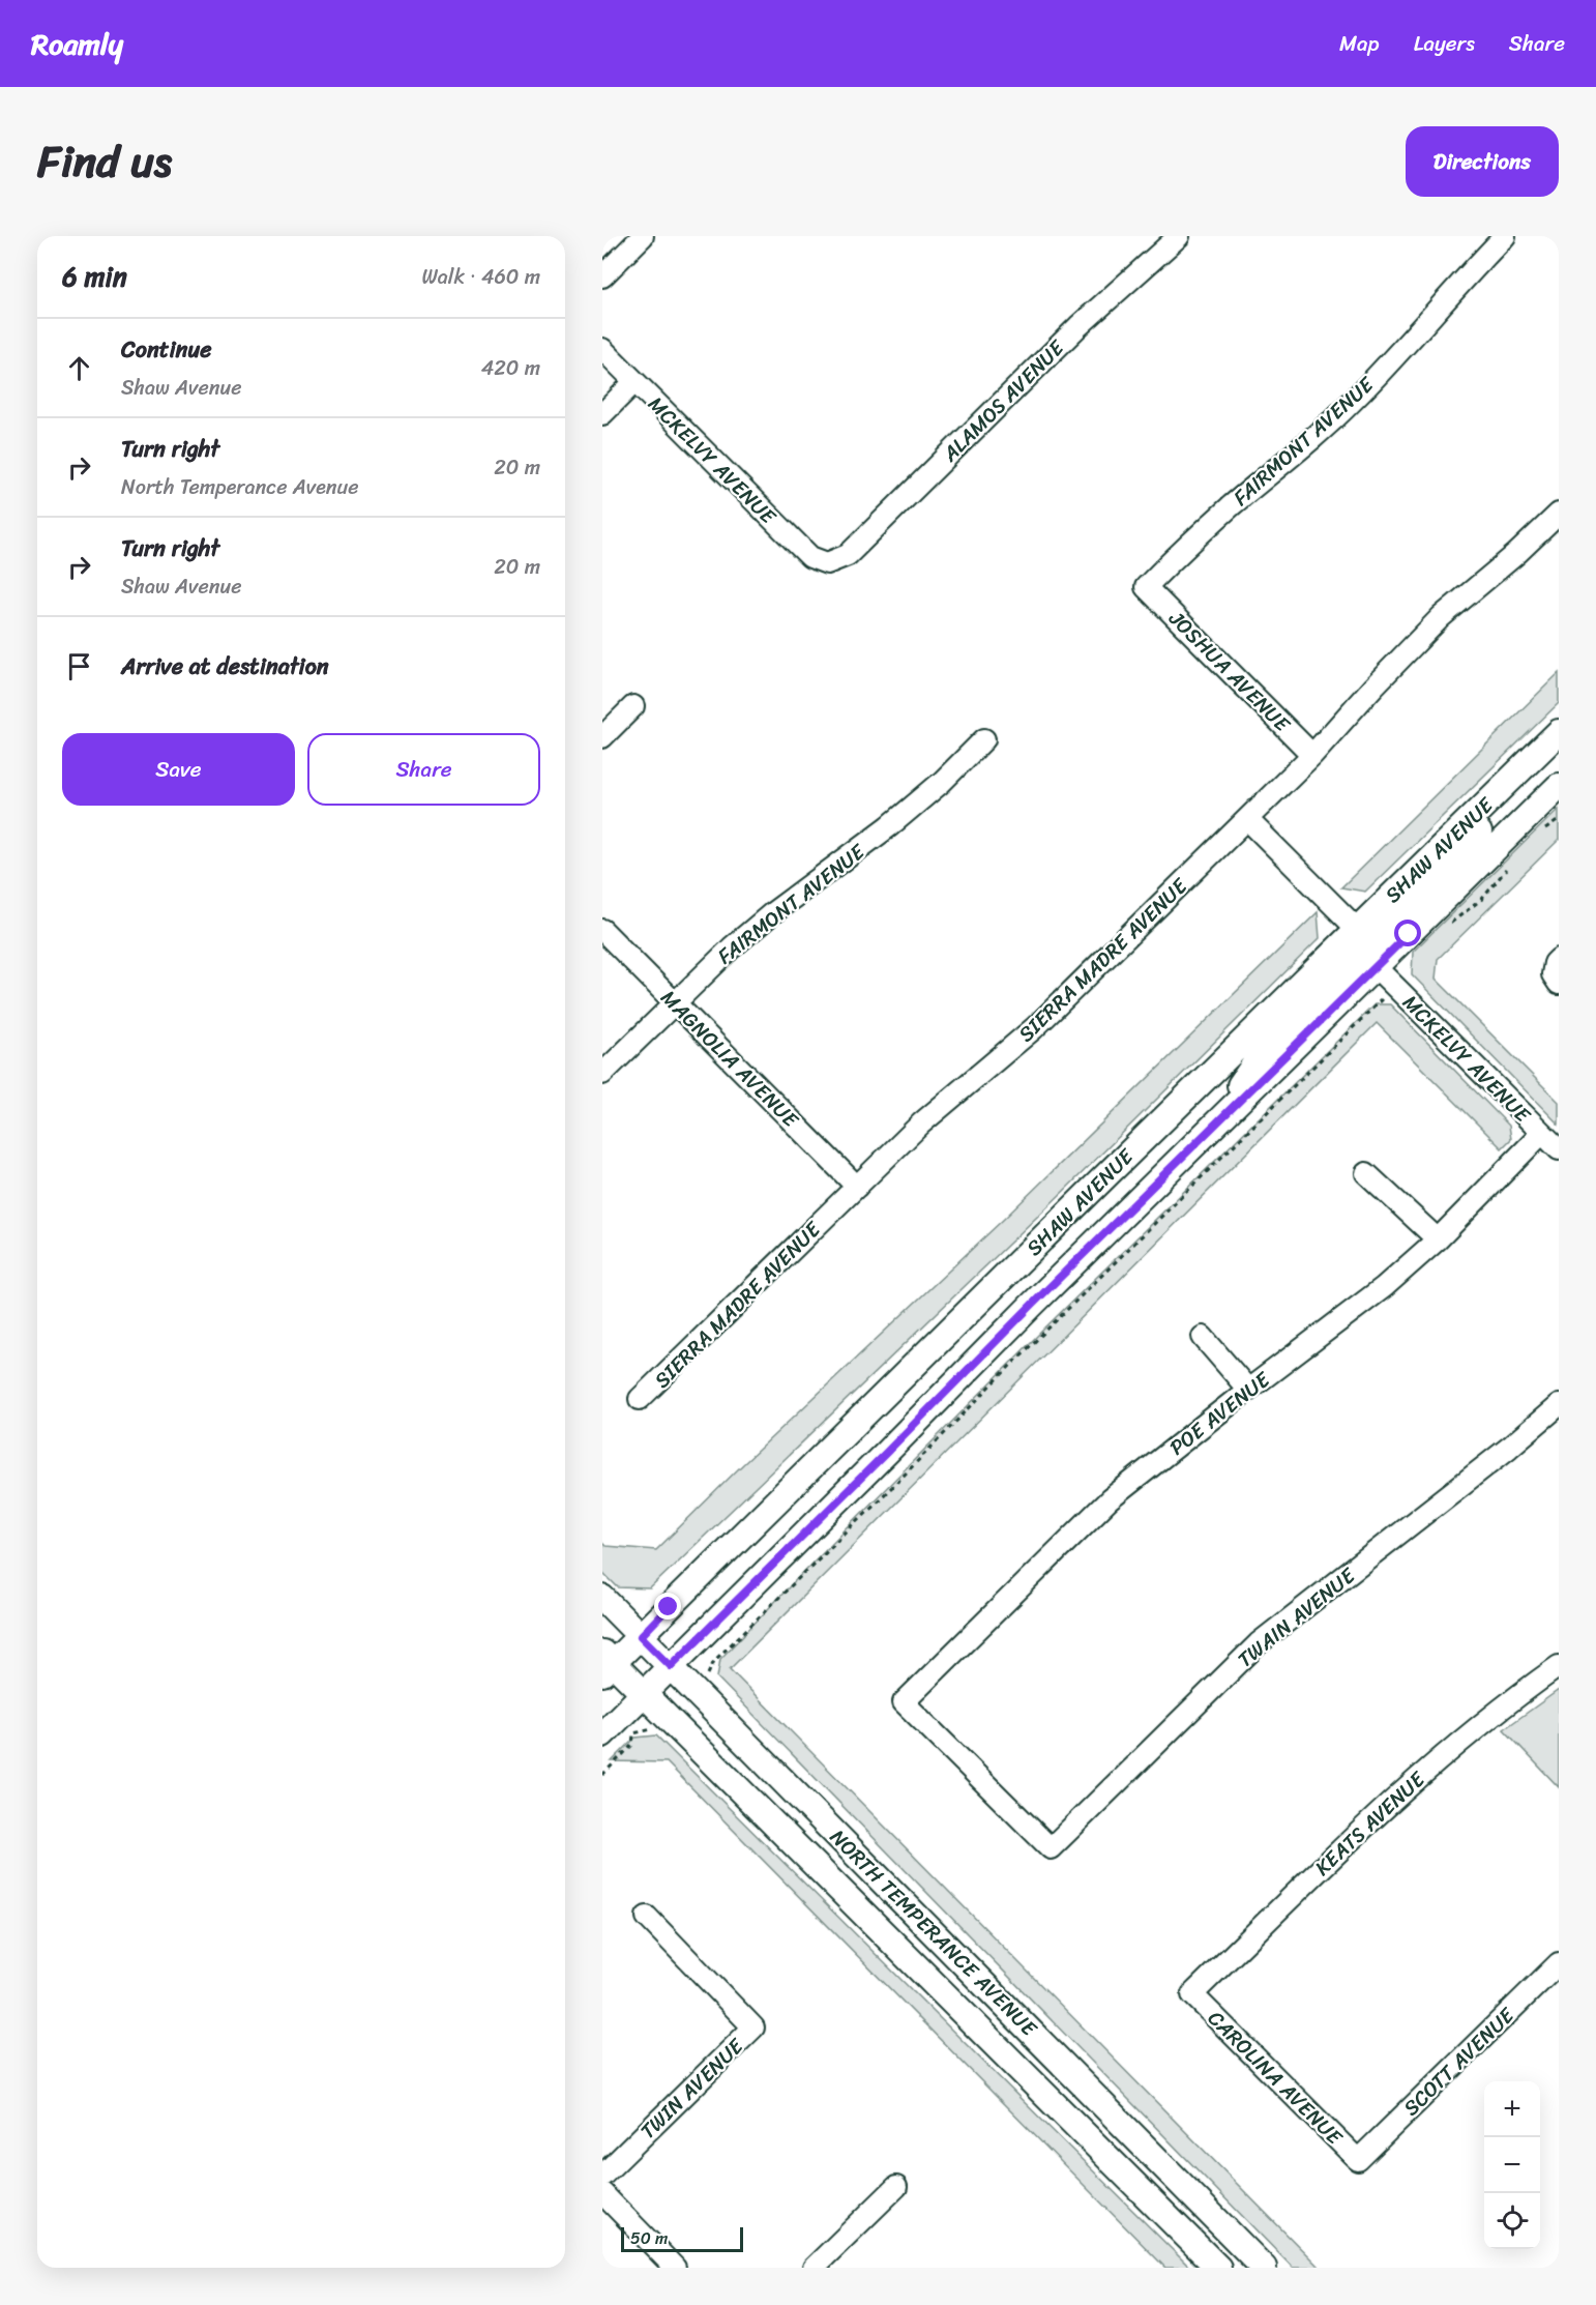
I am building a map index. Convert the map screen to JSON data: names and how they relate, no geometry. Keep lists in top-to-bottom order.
{
  "streets": {
    "main road": ["SHAW AVENUE", "NORTH TEMPERANCE AVENUE"],
    "street": [
      "ALAMOS AVENUE",
      "FAIRMONT AVENUE",
      "MCKELVY AVENUE",
      "JOSHUA AVENUE",
      "SIERRA MADRE AVENUE",
      "MAGNOLIA AVENUE",
      "POE AVENUE",
      "TWAIN AVENUE",
      "KEATS AVENUE",
      "SCOTT AVENUE",
      "CAROLINA AVENUE",
      "TWIN AVENUE"
    ]
  },
  "crossings": [
    ["ALAMOS AVENUE", "MCKELVY AVENUE"],
    ["FAIRMONT AVENUE", "JOSHUA AVENUE"],
    ["FAIRMONT AVENUE", "MAGNOLIA AVENUE"],
    ["MCKELVY AVENUE", "SHAW AVENUE"],
    ["MCKELVY AVENUE", "POE AVENUE"],
    ["JOSHUA AVENUE", "SIERRA MADRE AVENUE"],
    ["SHAW AVENUE", "NORTH TEMPERANCE AVENUE"],
    ["SIERRA MADRE AVENUE", "MAGNOLIA AVENUE"],
    ["POE AVENUE", "TWAIN AVENUE"],
    ["KEATS AVENUE", "CAROLINA AVENUE"],
    ["SCOTT AVENUE", "CAROLINA AVENUE"]
  ],
  "scale_bar": "50 m",
  "page": {
    "header": "Roamly",
    "nav": ["Map", "Layers", "Share"],
    "title": "Find us",
    "buttons": [
      "Directions",
      ["Save", "Share"]
    ],
    "heading": ["6 min", "Walk · 460 m"],
    "list": [
      ["Continue", "Shaw Avenue", "420 m"],
      ["Turn right", "North Temperance Avenue", "20 m"],
      ["Turn right", "Shaw Avenue", "20 m"],
      "Arrive at destination"
    ],
    "map_buttons": ["+", "−"],
    "scale": "50 m"
  }
}
